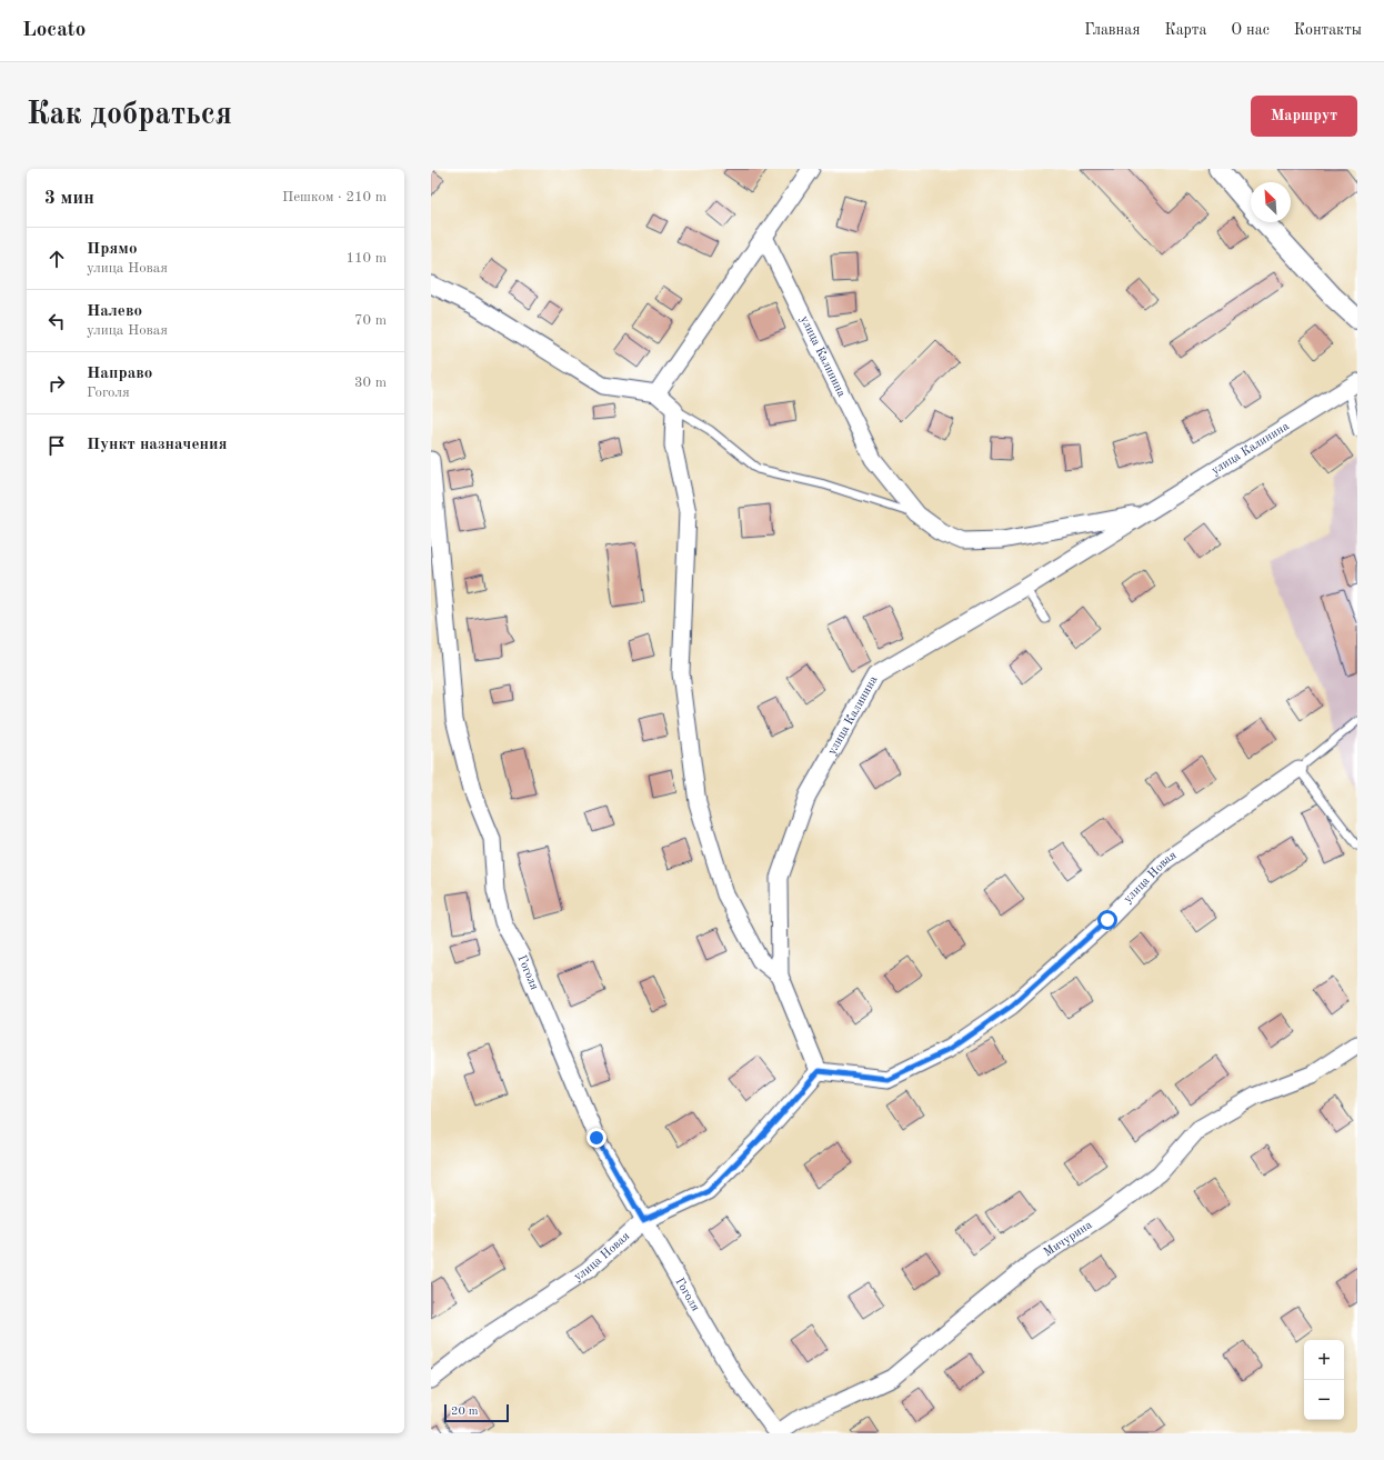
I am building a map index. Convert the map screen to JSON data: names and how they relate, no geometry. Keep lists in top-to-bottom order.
{
  "streets": {
    "street": [
      "улица Калинина",
      "улица Новая",
      "Гоголя",
      "Мичурина"
    ]
  },
  "crossings": [
    ["улица Калинина", "улица Новая"],
    ["улица Новая", "Гоголя"],
    ["Гоголя", "Мичурина"]
  ],
  "scale_bar": "20 m",
  "north": "top left",
  "page": {
    "header": "Locato",
    "nav": [
      "Главная",
      "Карта",
      "О нас",
      "Контакты"
    ],
    "buttons": "Маршрут",
    "title": "Как добраться",
    "heading": ["3 мин", "Пешком · 210 m"],
    "list": [
      ["Прямо", "улица Новая", "110 m"],
      ["Налево", "улица Новая", "70 m"],
      ["Направо", "Гоголя", "30 m"],
      "Пункт назначения"
    ],
    "map_buttons": ["+", "−"],
    "scale": "20 m"
  }
}
